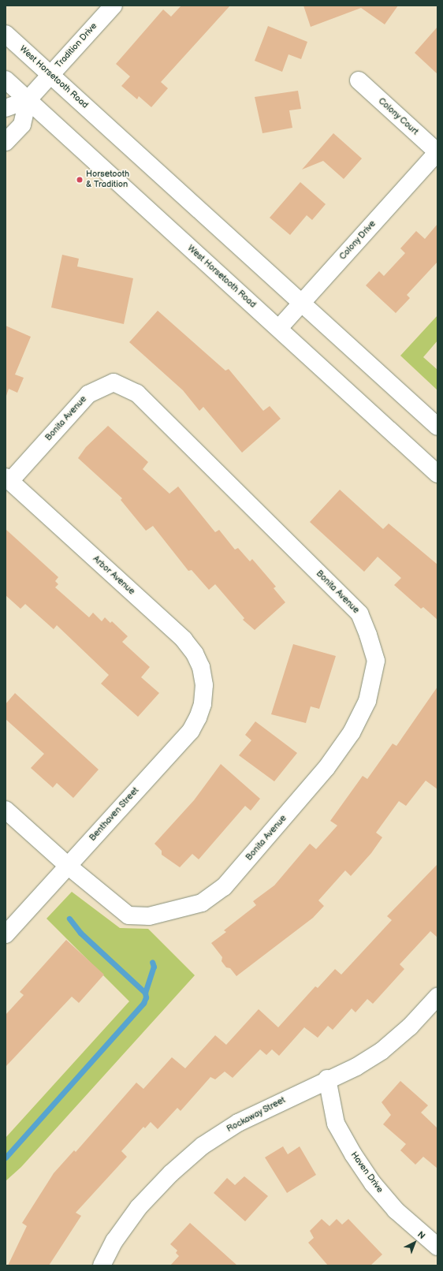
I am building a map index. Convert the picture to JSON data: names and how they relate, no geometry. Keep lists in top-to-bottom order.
{
  "streets": {
    "street": [
      "Tradition Drive",
      "West Horsetooth Road",
      "Colony Court",
      "Colony Drive",
      "Bonita Avenue",
      "Arbor Avenue",
      "Benthaven Street",
      "Rockaway Street",
      "Haven Drive"
    ]
  },
  "crossings": [
    ["Tradition Drive", "West Horsetooth Road"],
    ["West Horsetooth Road", "Colony Drive"],
    ["Colony Court", "Colony Drive"],
    ["Bonita Avenue", "Arbor Avenue"],
    ["Bonita Avenue", "Benthaven Street"],
    ["Arbor Avenue", "Benthaven Street"],
    ["Rockaway Street", "Haven Drive"]
  ],
  "places": ["Horsetooth & Tradition"],
  "north": "top right"
}
